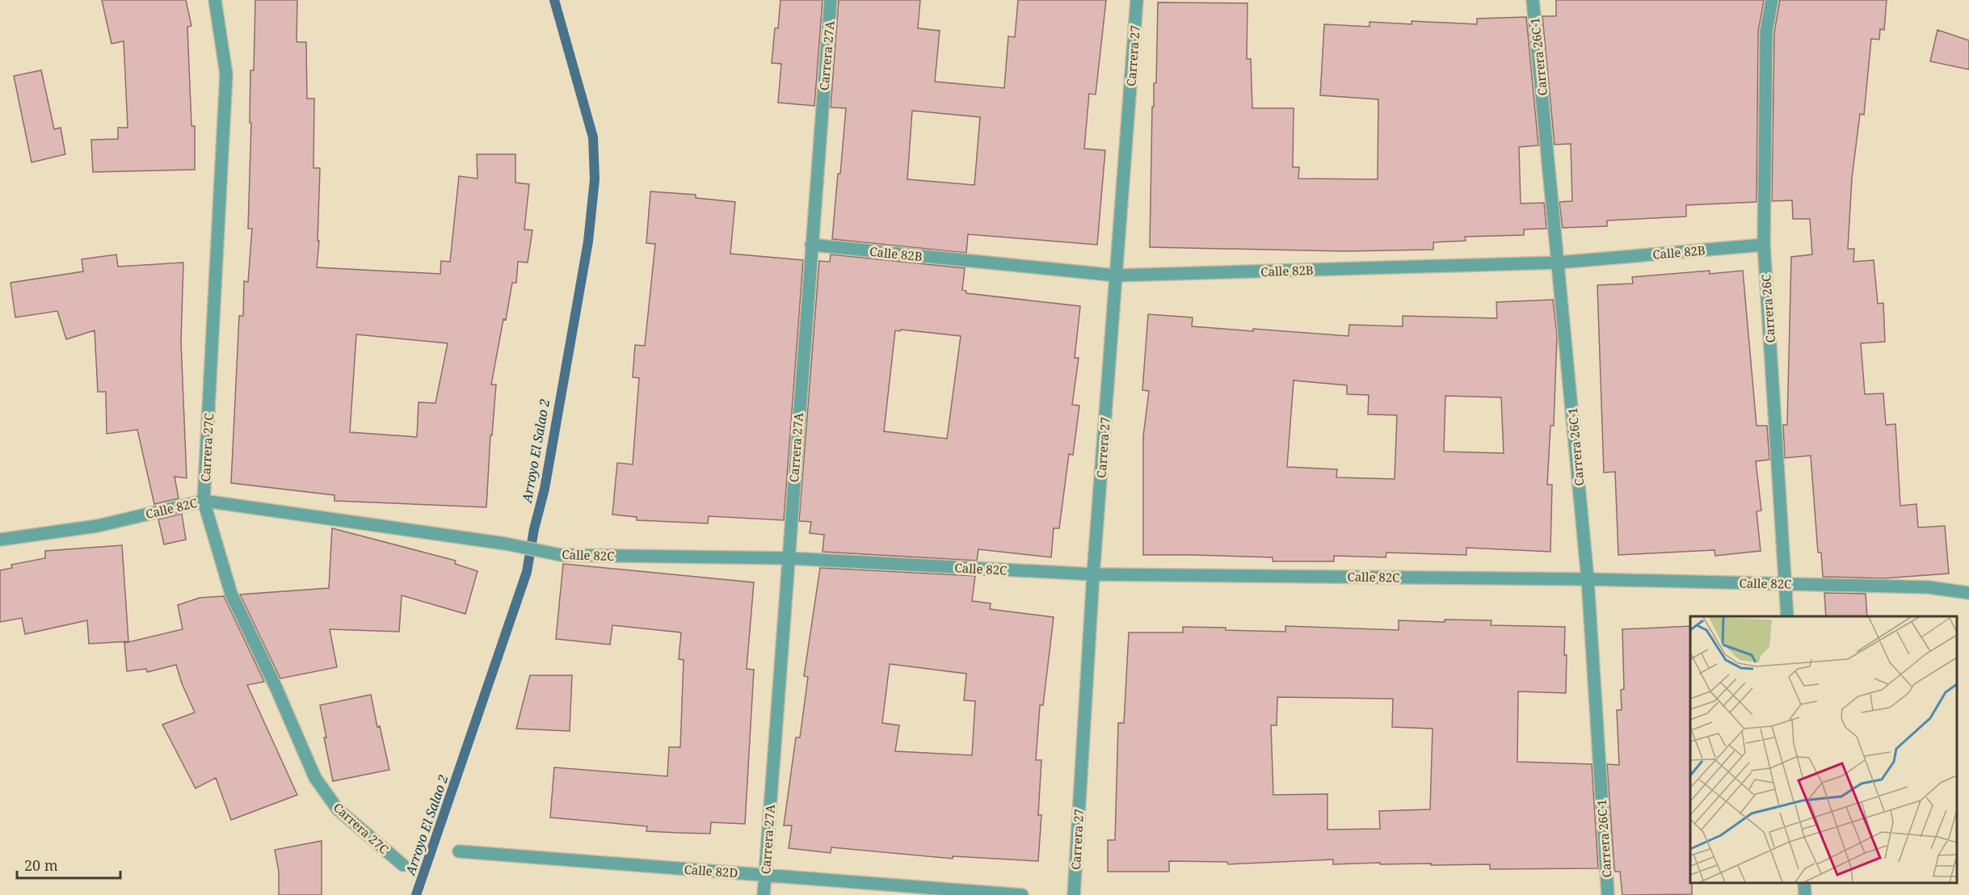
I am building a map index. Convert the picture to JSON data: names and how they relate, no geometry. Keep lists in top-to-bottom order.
{
  "streets": {
    "street": [
      "Carrera 27A",
      "Carrera 27",
      "Carrera 26C 1",
      "Calle 82B",
      "Carrera 26C",
      "Carrera 27C",
      "Calle 82C",
      "Calle 82D"
    ]
  },
  "crossings": [
    ["Carrera 27A", "Calle 82B"],
    ["Carrera 27A", "Calle 82C"],
    ["Carrera 27A", "Calle 82D"],
    ["Carrera 27", "Calle 82B"],
    ["Carrera 27", "Calle 82C"],
    ["Carrera 26C 1", "Calle 82B"],
    ["Carrera 26C 1", "Calle 82C"],
    ["Calle 82B", "Carrera 26C"],
    ["Carrera 26C", "Calle 82C"],
    ["Carrera 27C", "Calle 82C"]
  ],
  "water": ["Arroyo El Salao 2"],
  "scale_bar": "20 m"
}
